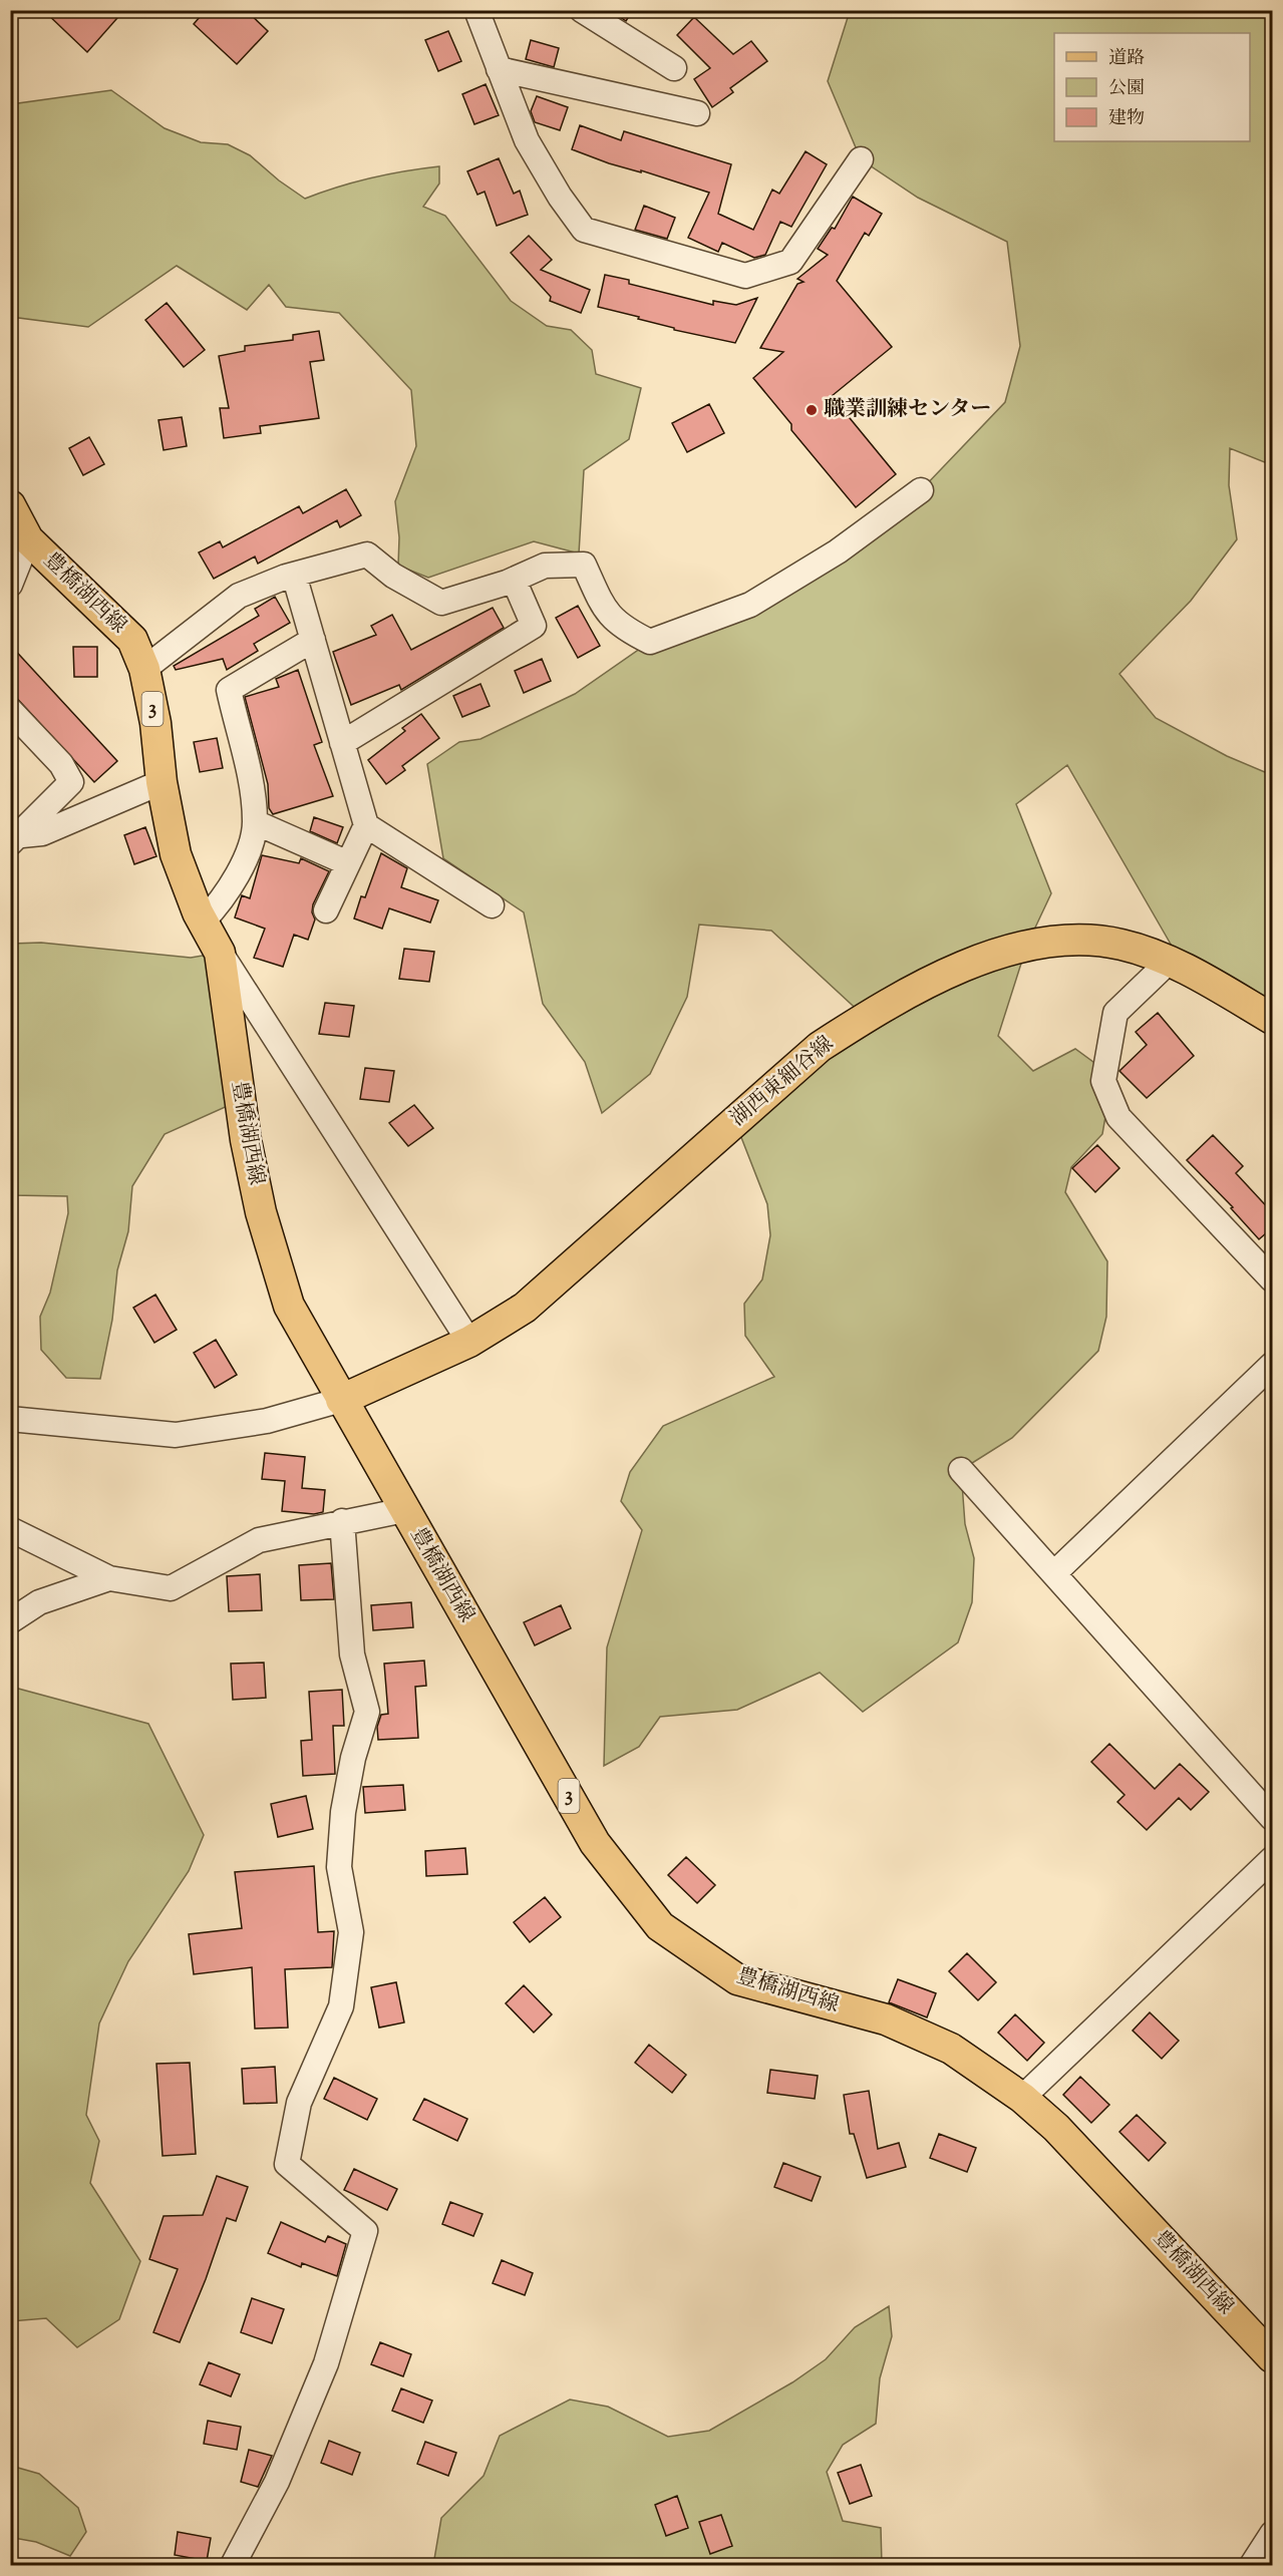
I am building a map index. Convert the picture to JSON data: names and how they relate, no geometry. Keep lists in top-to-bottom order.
{
  "streets": {
    "main road": ["豊橋湖西線", "3", "湖西東細谷線"]
  },
  "crossings": [
    ["豊橋湖西線", "湖西東細谷線"]
  ],
  "places": ["職業訓練センター"],
  "legend": ["道路", "公園", "建物"]
}
